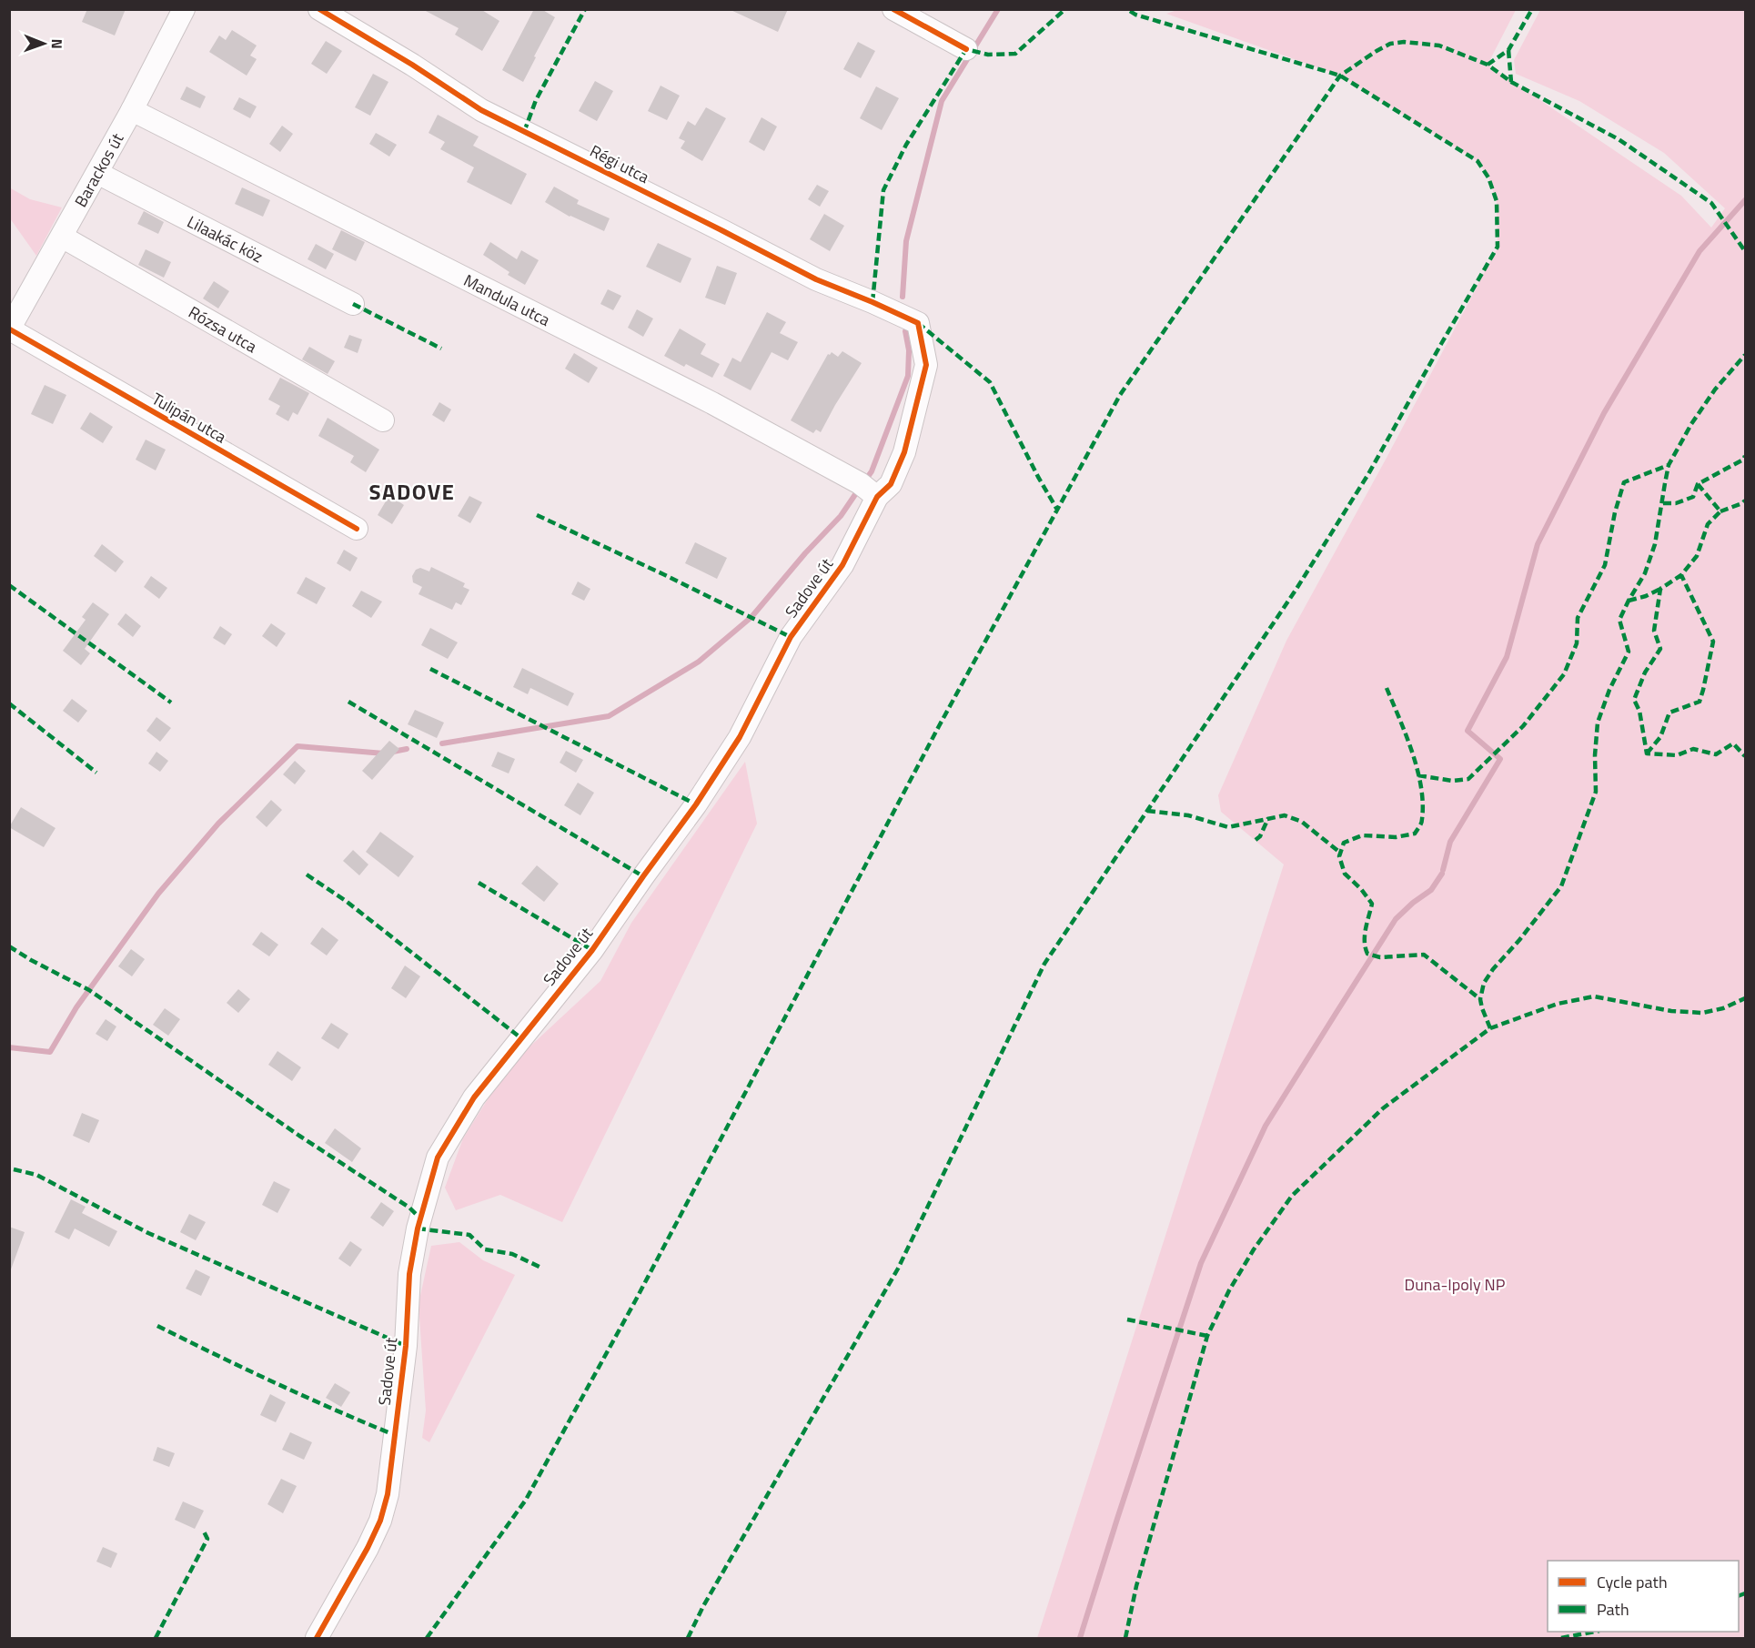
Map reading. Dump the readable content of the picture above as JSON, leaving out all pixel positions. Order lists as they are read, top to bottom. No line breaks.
{"streets":{"street":["Régi utca","Barackos út","Lilaakác köz","Mandula utca","Rózsa utca","Tulipán utca","Sadove út"]},"crossings":[["Régi utca","Sadove út"],["Barackos út","Lilaakác köz"],["Barackos út","Mandula utca"],["Barackos út","Rózsa utca"],["Barackos út","Tulipán utca"],["Mandula utca","Sadove út"]],"districts":["SADOVE"],"parks":["Duna-Ipoly NP"],"legend":["Cycle path","Path"],"north":"right"}
